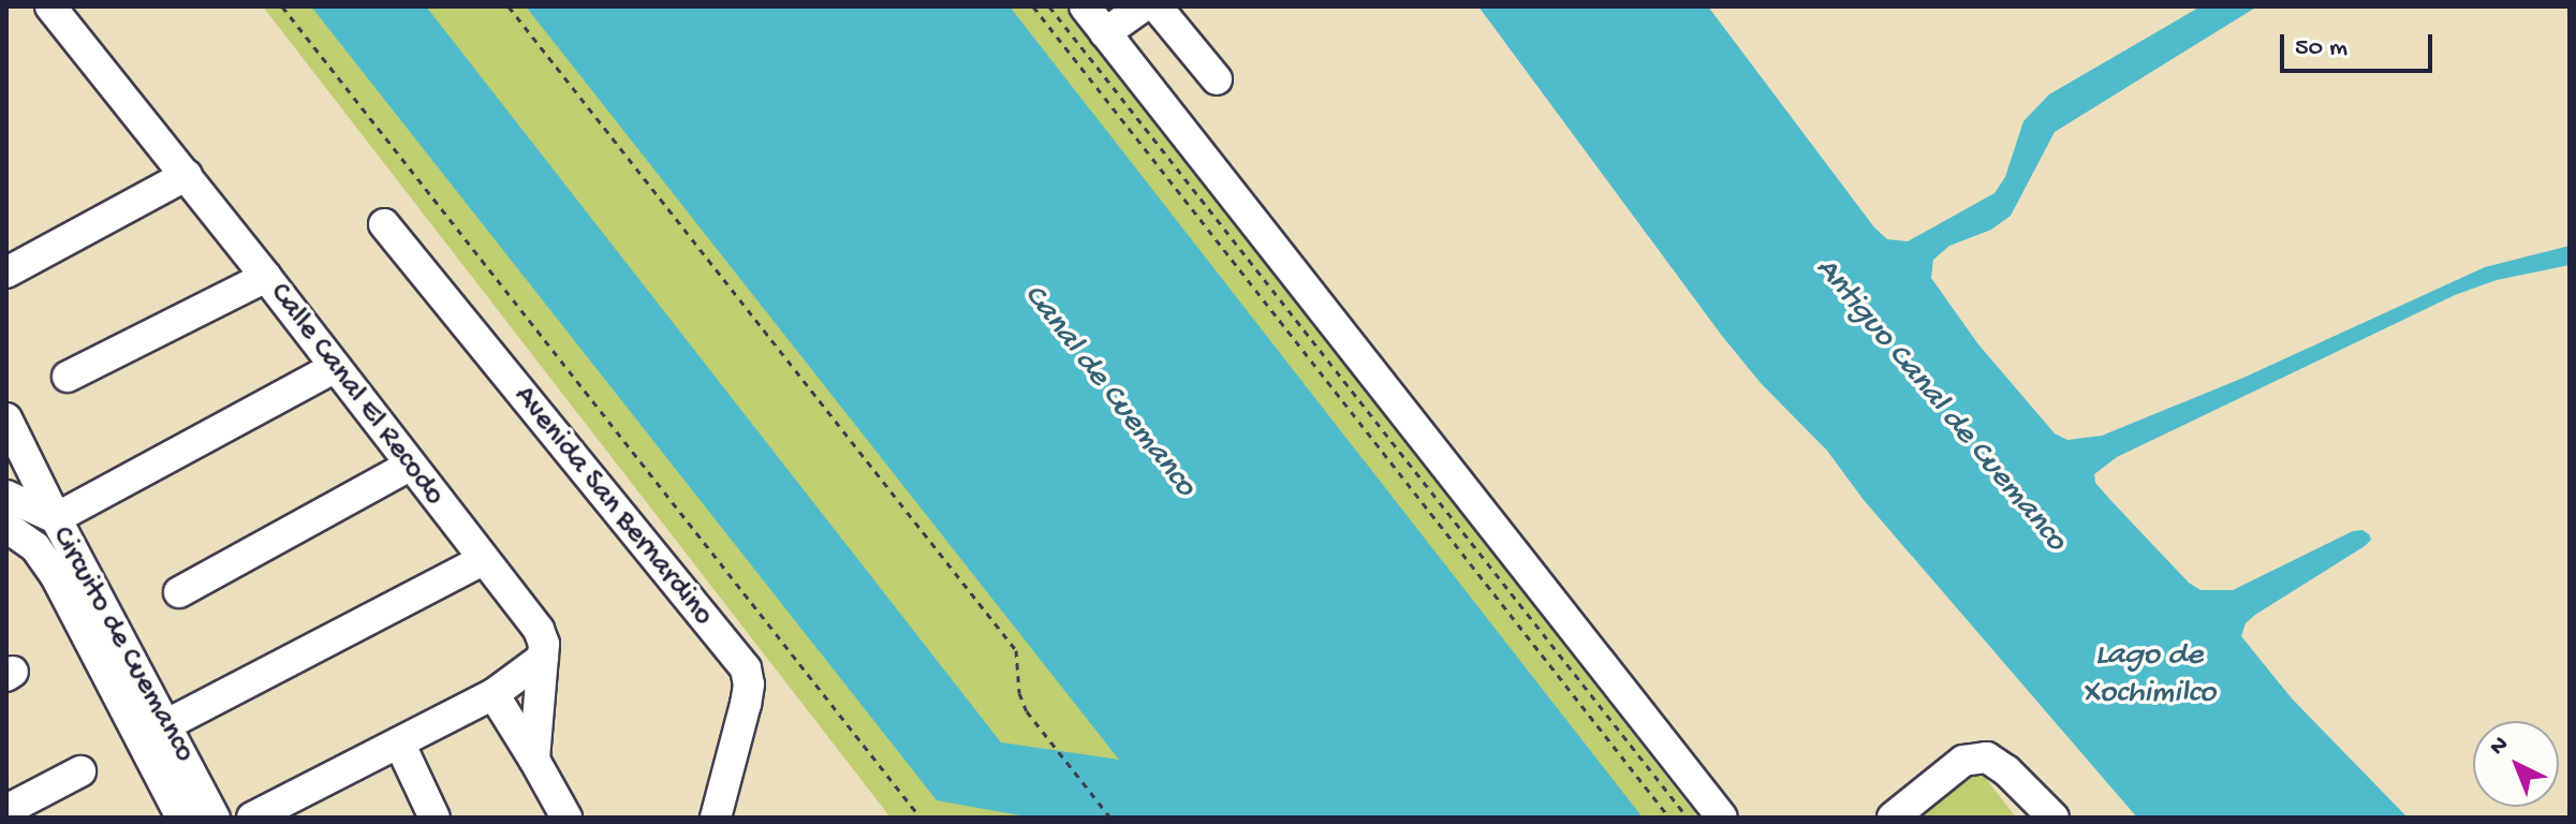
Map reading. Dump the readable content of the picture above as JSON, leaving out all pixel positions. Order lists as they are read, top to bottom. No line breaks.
{"streets":{"street":["Calle Canal El Recodo","Avenida San Bernardino","Circuito de Cuemanco"]},"water":["Canal de Cuemanco","Antiguo Canal de Cuemanco","Lago de Xochimilco"],"scale_bar":"50 m","north":"top left"}
